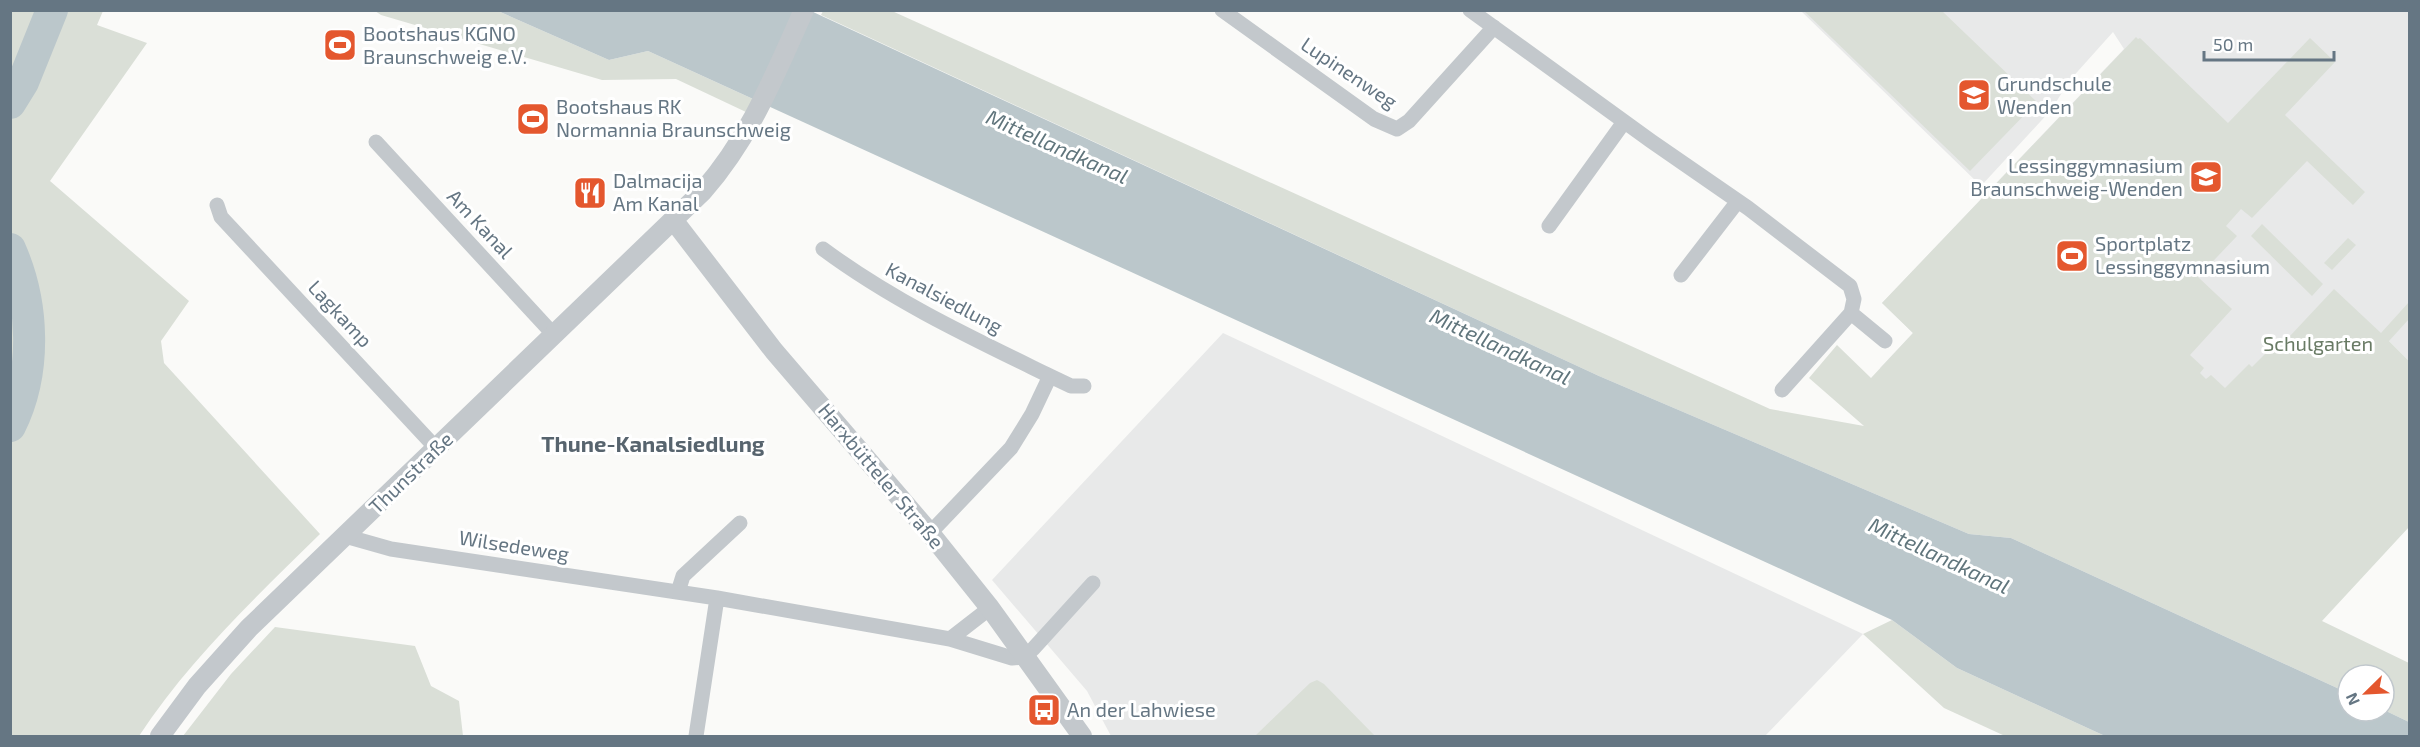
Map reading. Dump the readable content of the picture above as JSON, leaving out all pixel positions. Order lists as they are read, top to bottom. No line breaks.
{"streets":{"street":["Lupinenweg","Am Kanal","Kanalsiedlung","Lagkamp","Thunstraße","Harxbütteler Straße","Wilsedeweg"]},"crossings":[["Am Kanal","Thunstraße"],["Lagkamp","Thunstraße"],["Thunstraße","Harxbütteler Straße"],["Thunstraße","Wilsedeweg"],["Harxbütteler Straße","Wilsedeweg"]],"districts":["Thune-Kanalsiedlung"],"water":["Mittellandkanal"],"parks":["Schulgarten"],"places":{"sports":["Bootshaus KGNO Braunschweig e.V.","Bootshaus RK Normannia Braunschweig","Sportplatz Lessinggymnasium"],"school or university":["Grundschule Wenden","Lessinggymnasium Braunschweig-Wenden"],"restaurant":["Dalmacija Am Kanal"],"bus stop":["An der Lahwiese"]},"scale_bar":"50 m","north":"bottom left"}
